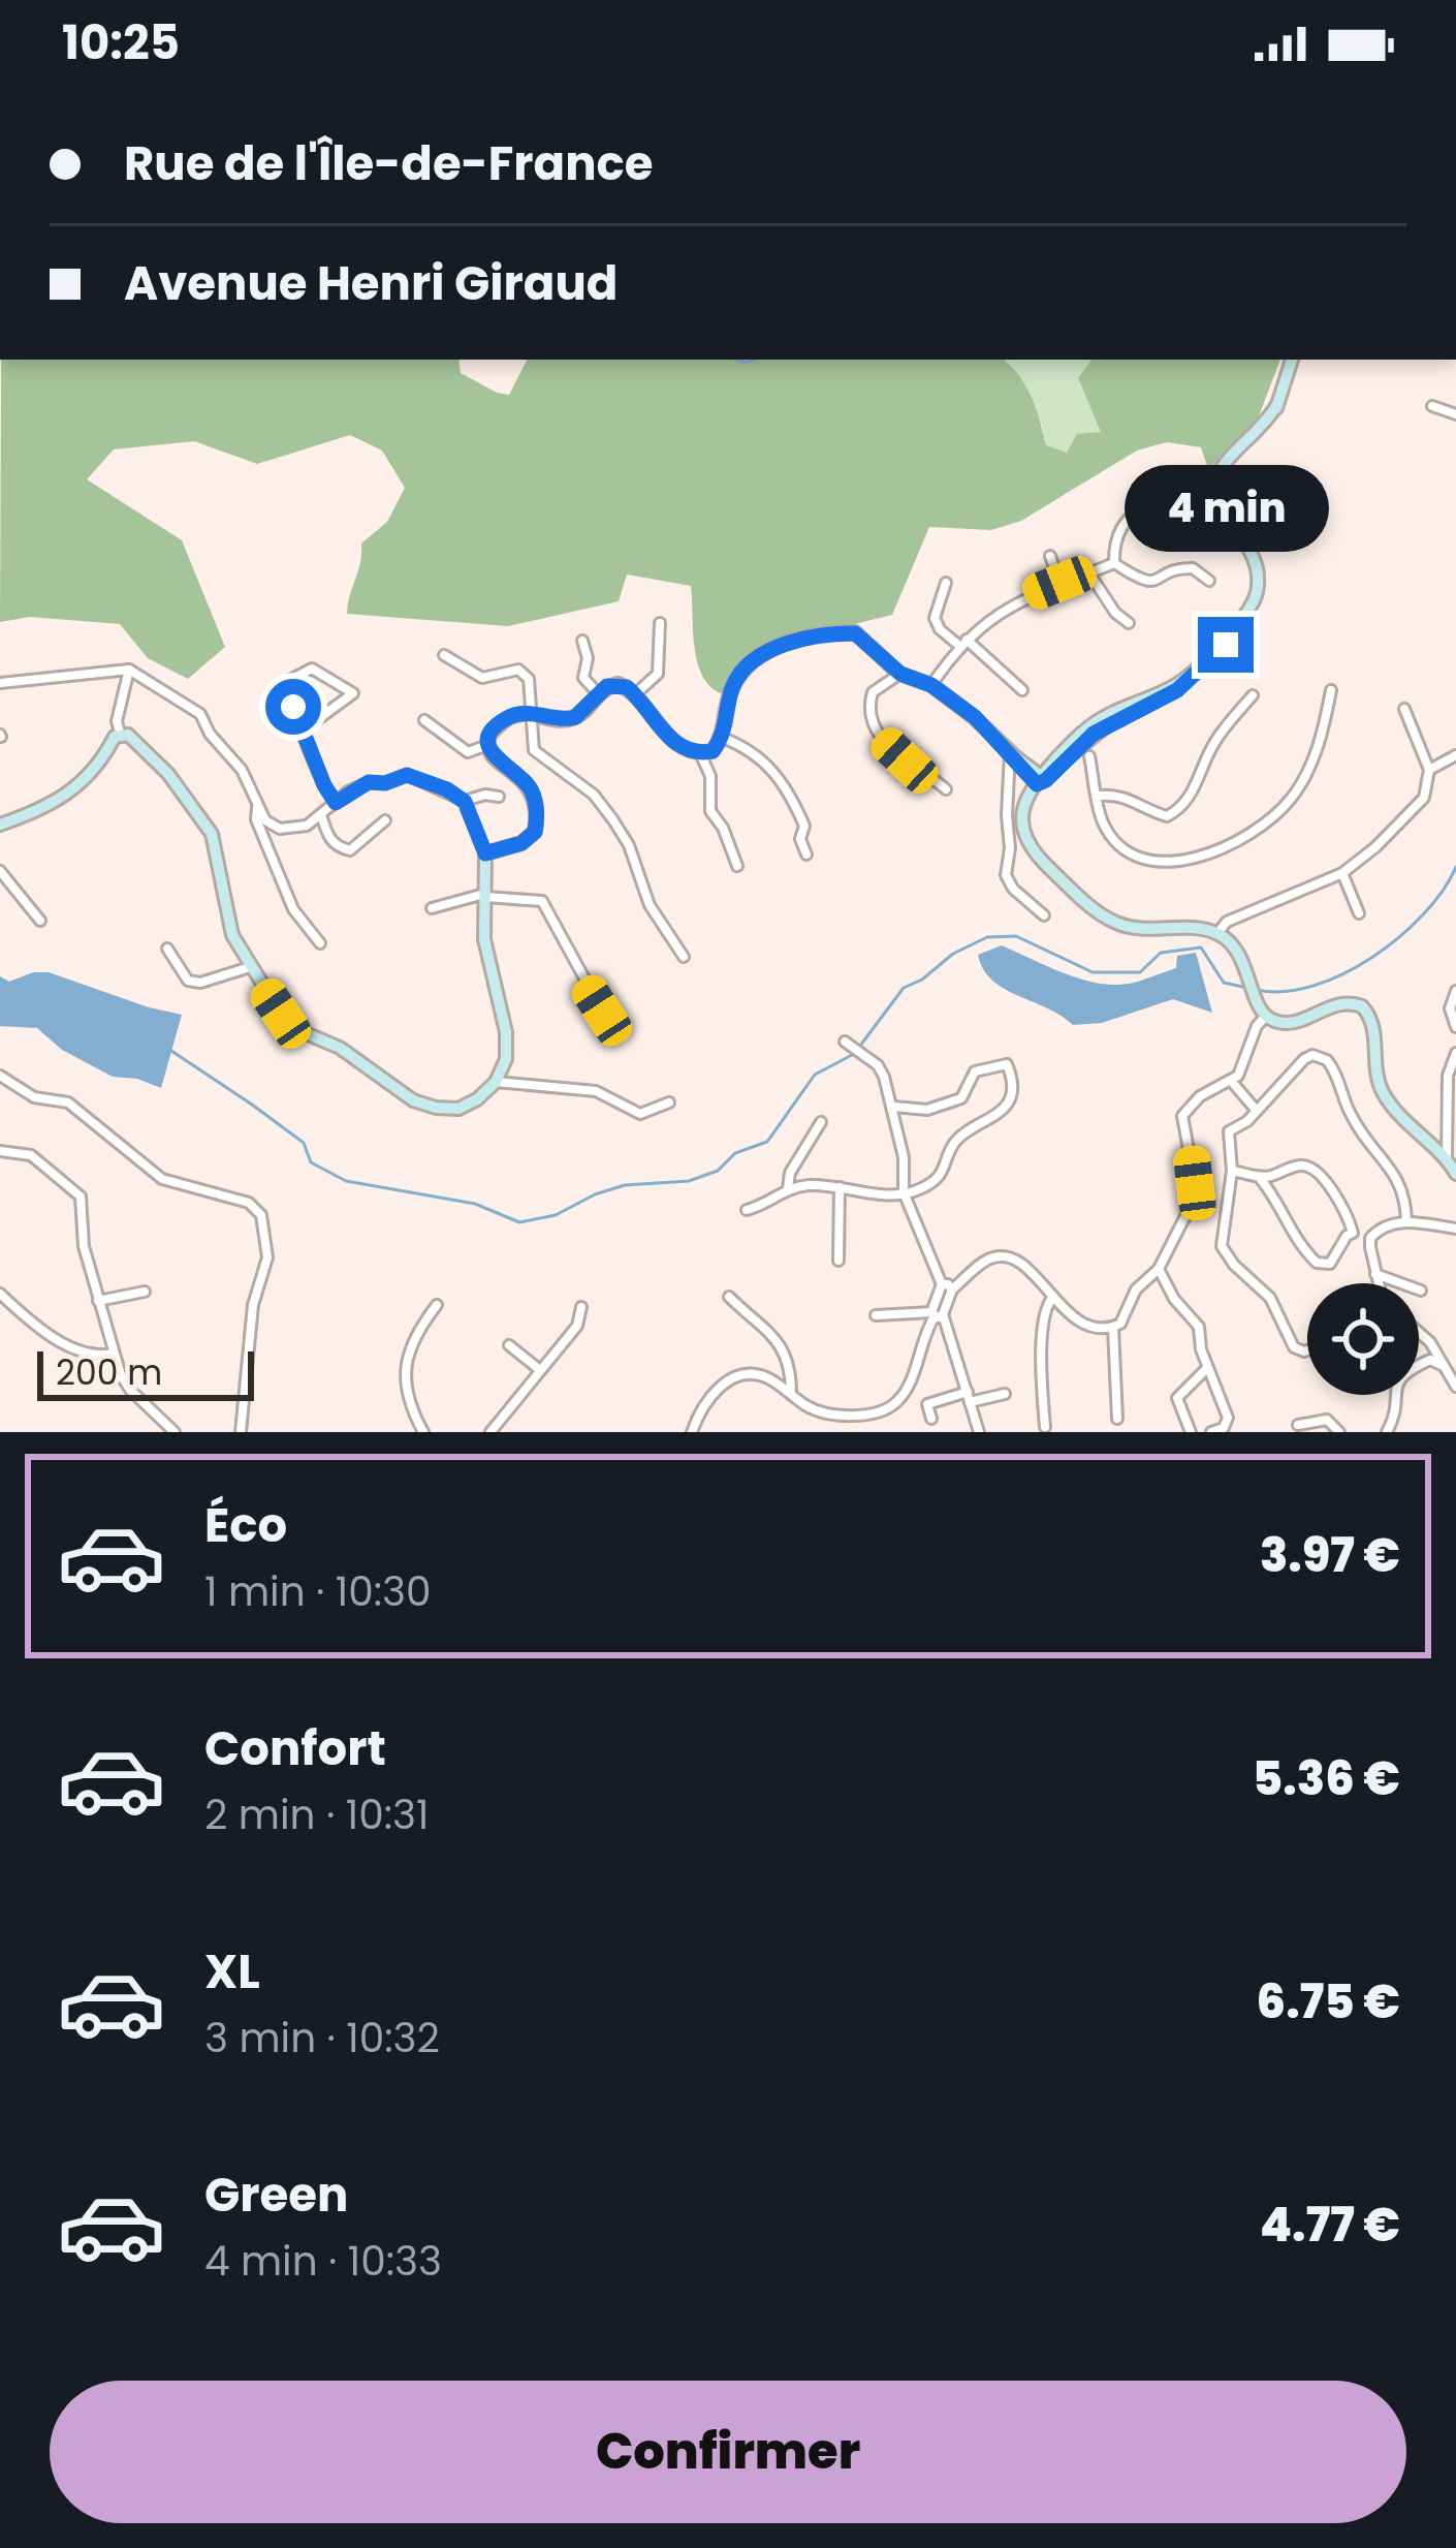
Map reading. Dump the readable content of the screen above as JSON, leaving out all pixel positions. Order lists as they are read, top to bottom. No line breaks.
{"scale_bar":"200 m","page":{"status":"10:25","banner":["Rue de l'Île-de-France","Avenue Henri Giraud"],"bubble":"4 min","scale":"200 m","list":[{"name":"Éco","note":"1 min · 10:30","value":"3.97 €"},{"name":"Confort","note":"2 min · 10:31","value":"5.36 €"},{"name":"XL","note":"3 min · 10:32","value":"6.75 €"},{"name":"Green","note":"4 min · 10:33","value":"4.77 €"}],"buttons":"Confirmer"}}
